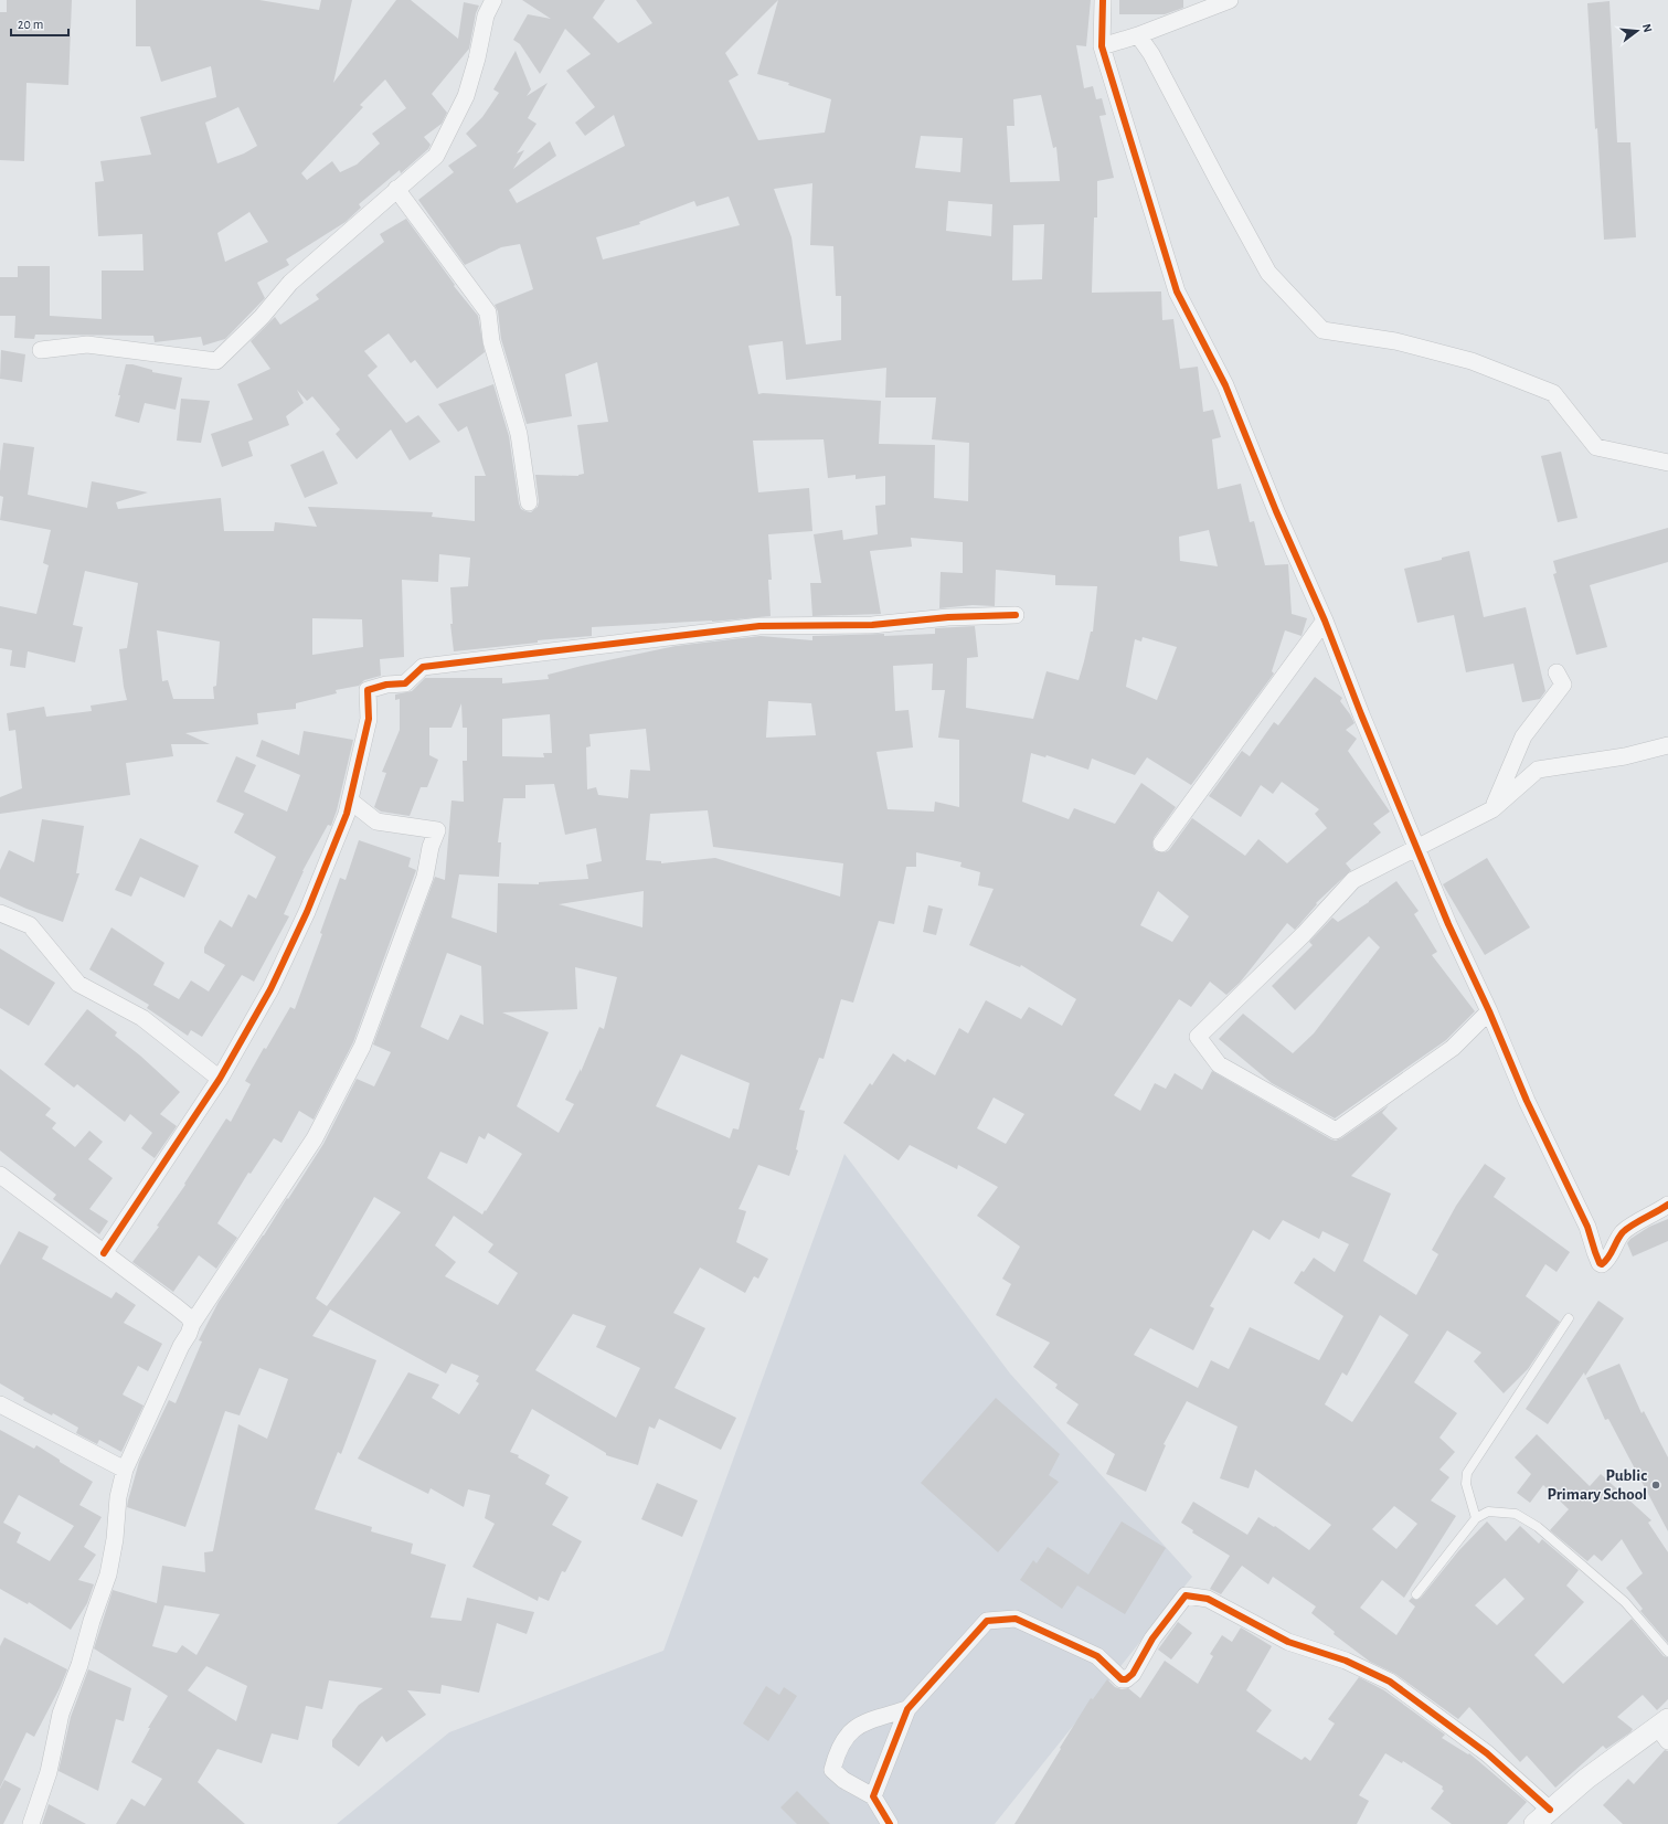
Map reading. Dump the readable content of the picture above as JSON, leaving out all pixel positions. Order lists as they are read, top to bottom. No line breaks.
{"places":["Public Primary School"],"scale_bar":"20 m","north":"right"}
